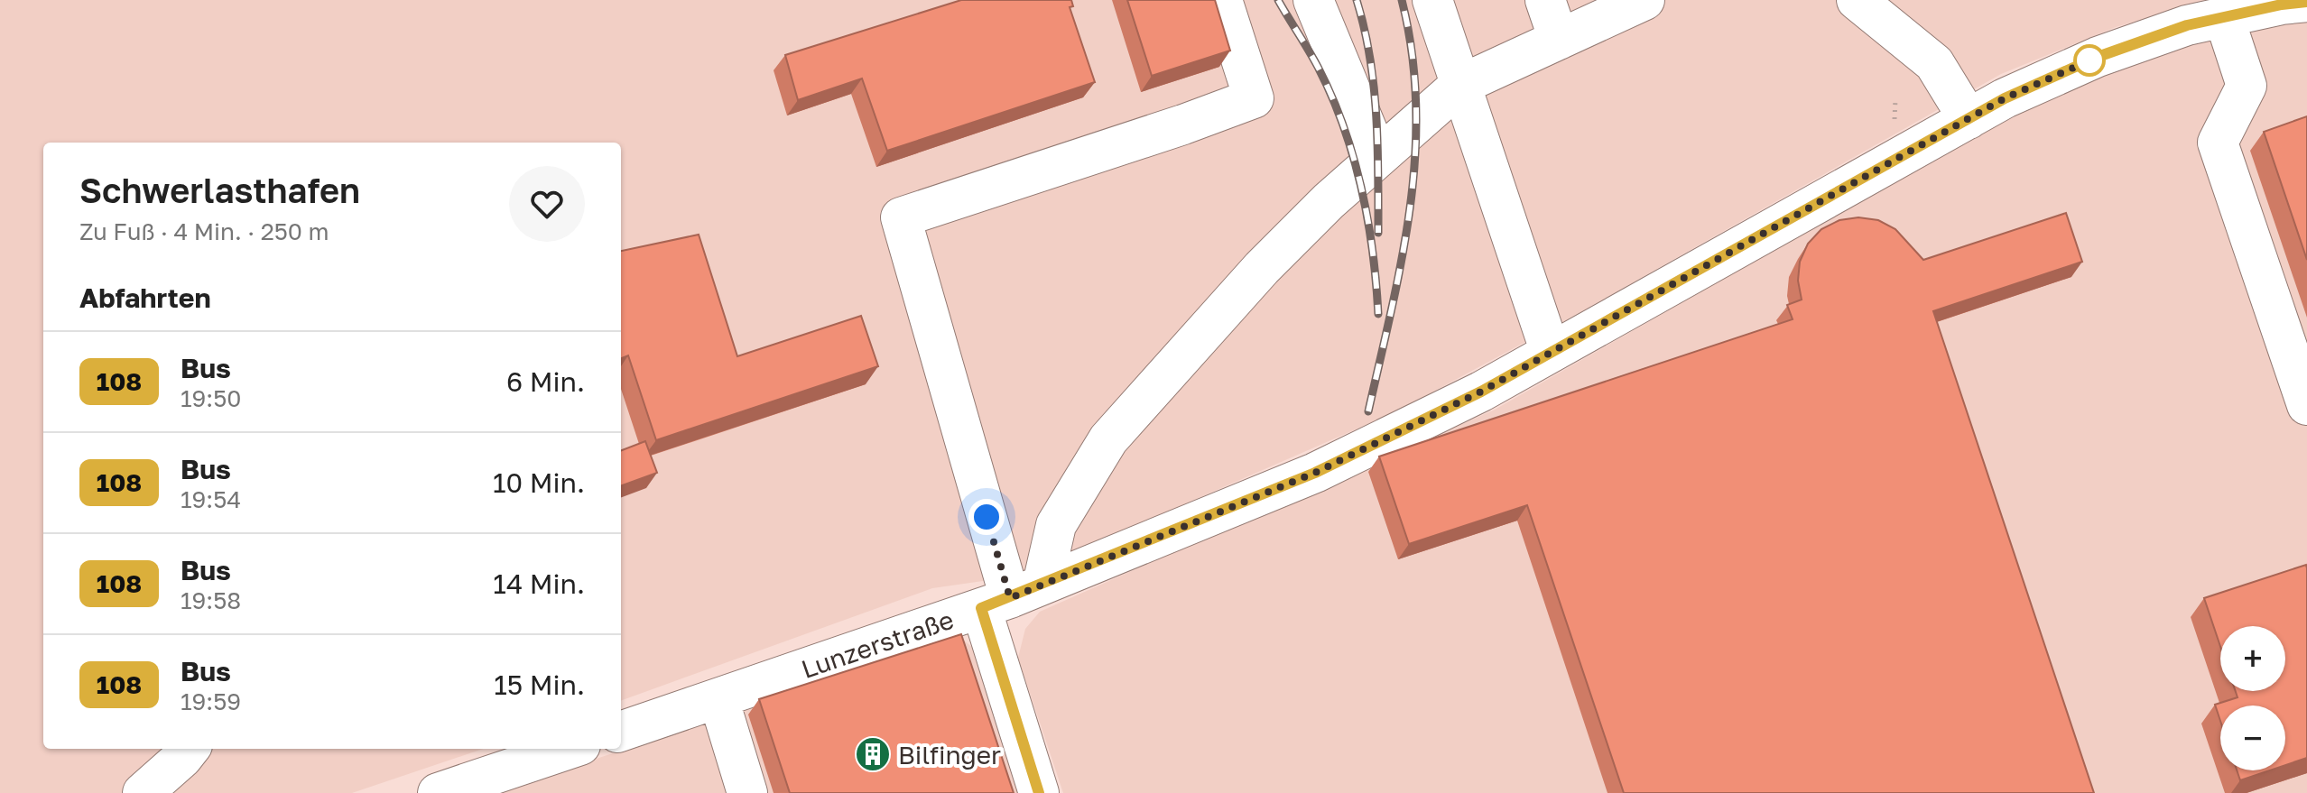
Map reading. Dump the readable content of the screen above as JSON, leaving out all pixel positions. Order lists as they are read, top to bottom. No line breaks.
{"streets":{"street":["Lunzerstraße"]},"places":{"building":["Bilfinger"]},"lines":["bus line 108"],"page":{"heading":[["Schwerlasthafen","Zu Fuß · 4 Min. · 250 m"],"Abfahrten"],"list":[{"mark":"108","name":"Bus","note":"19:50","value":"6 Min."},{"mark":"108","name":"Bus","note":"19:54","value":"10 Min."},{"mark":"108","name":"Bus","note":"19:58","value":"14 Min."},{"mark":"108","name":"Bus","note":"19:59","value":"15 Min."}],"map_buttons":["+","−"]}}
